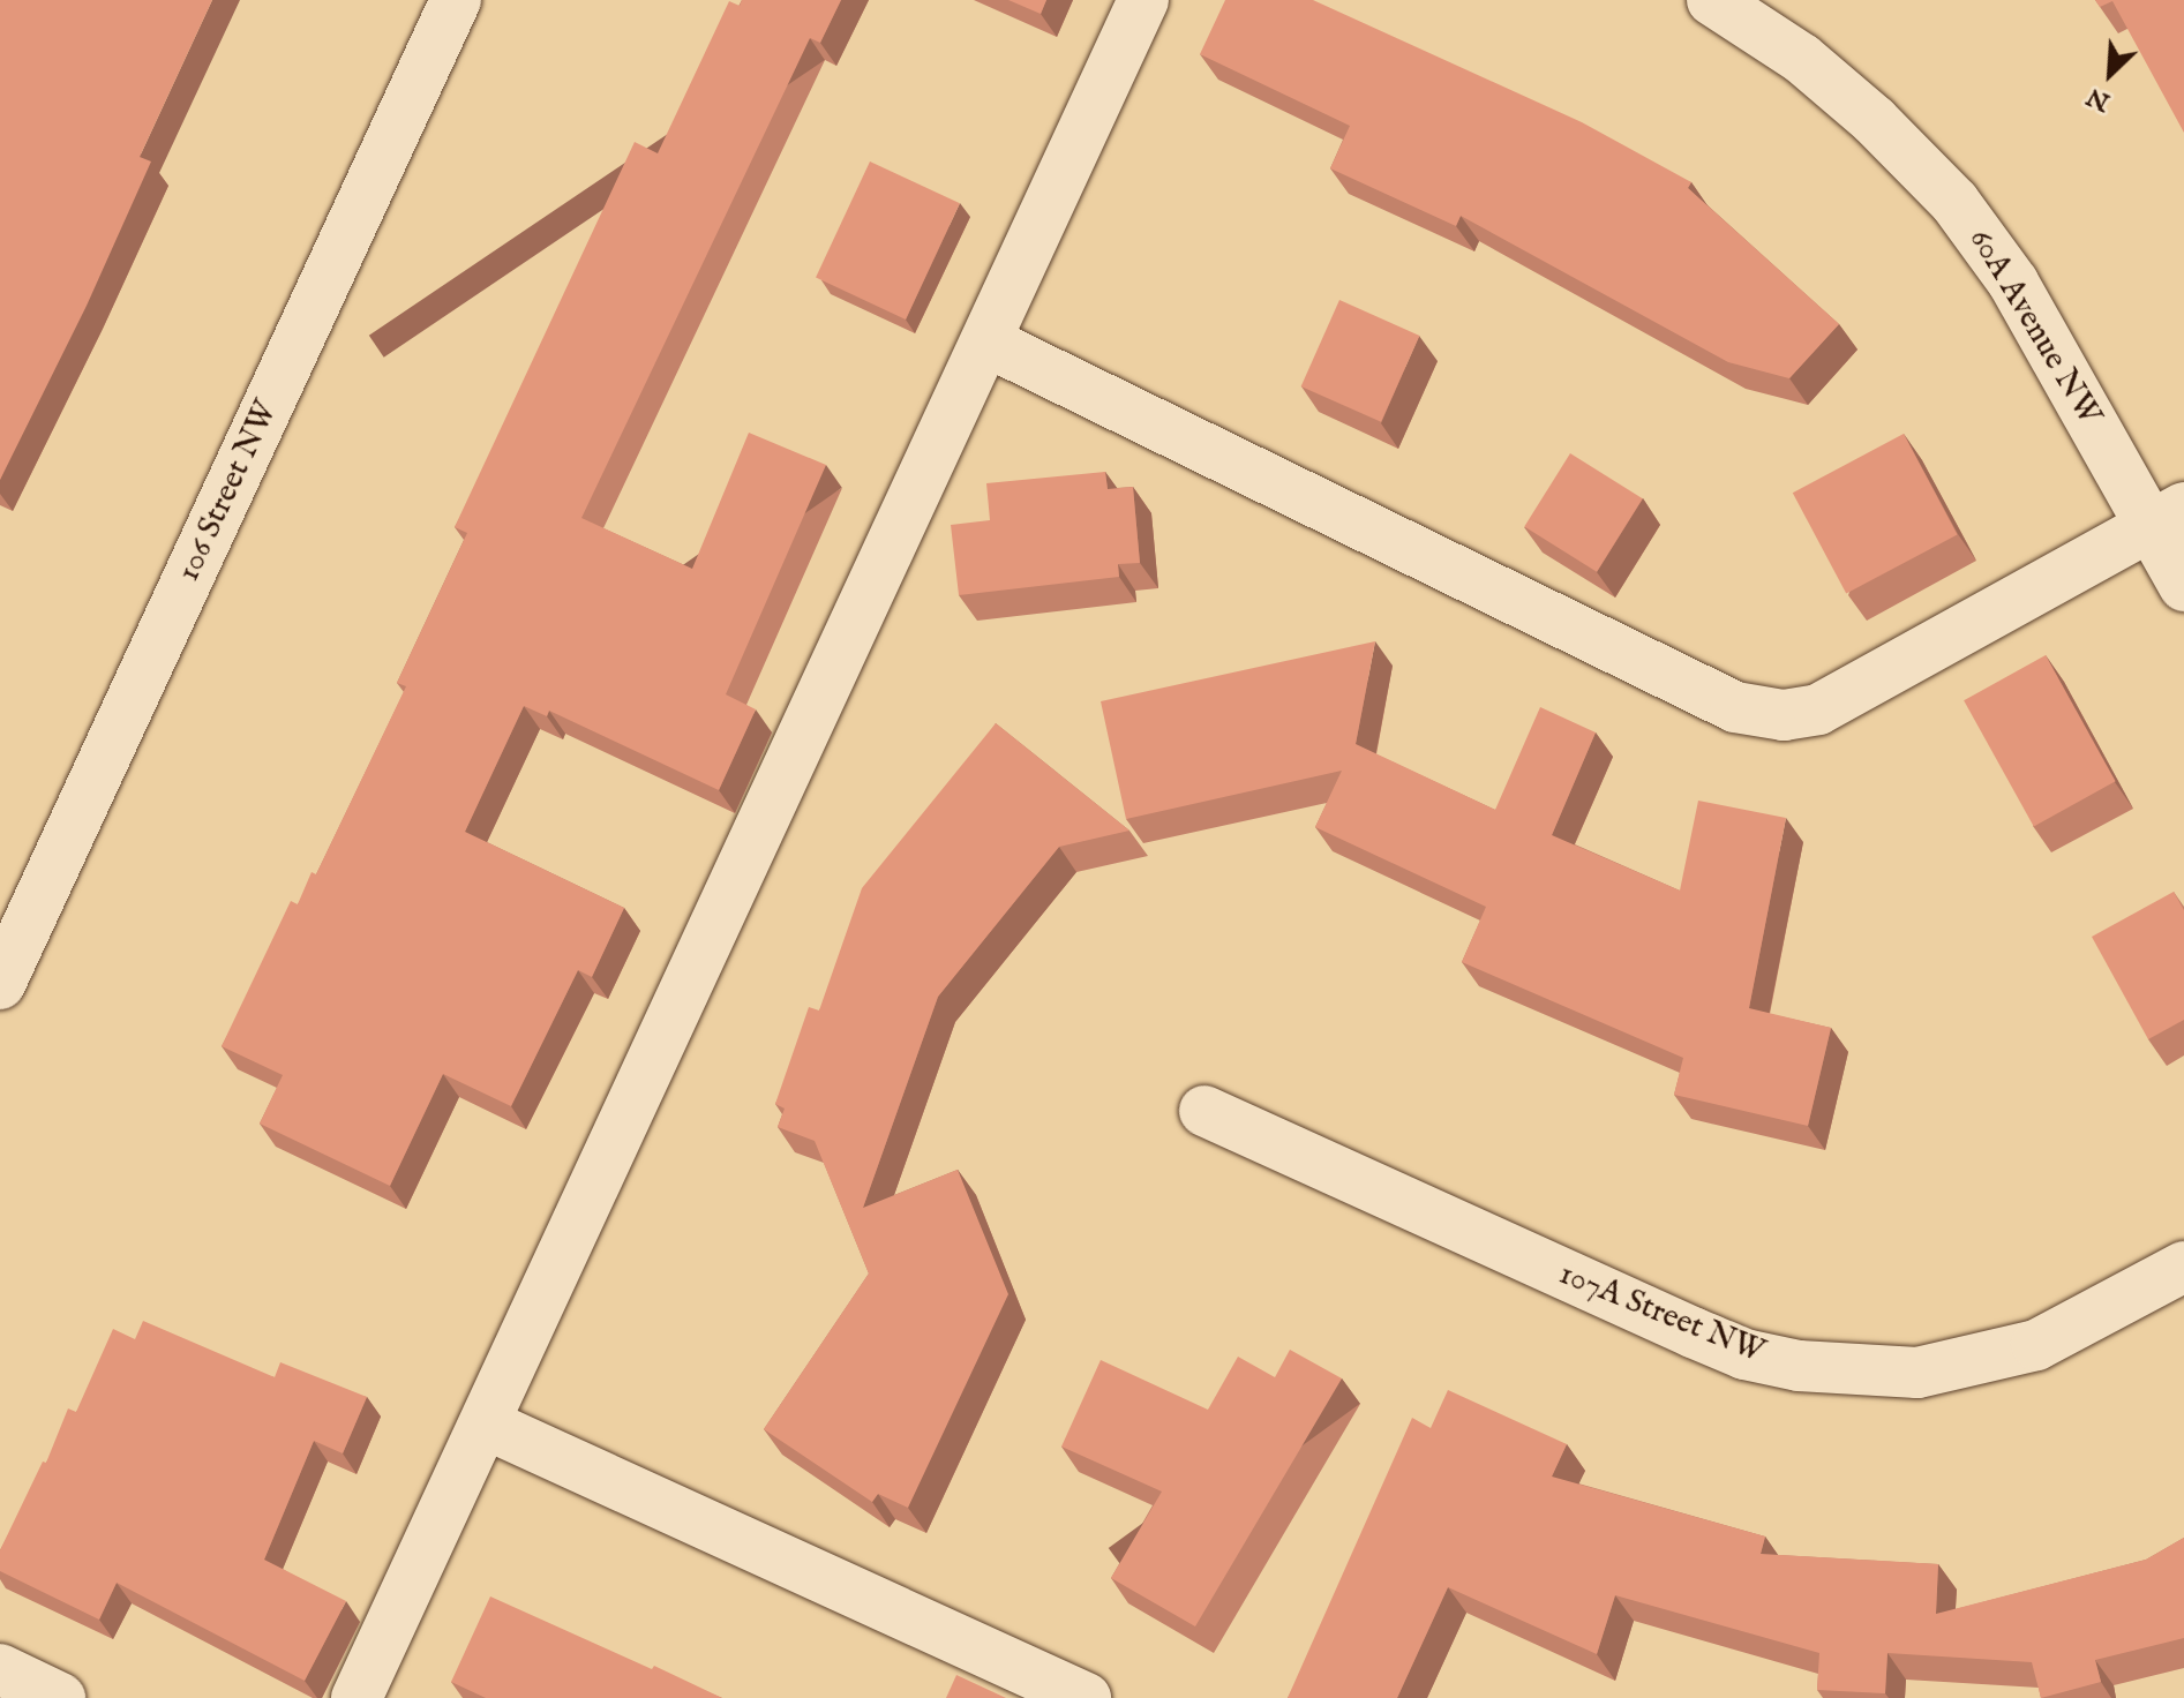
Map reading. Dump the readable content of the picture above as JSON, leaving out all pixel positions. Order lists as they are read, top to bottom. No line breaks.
{"streets":{"street":["60A Avenue NW","106 Street NW","107A Street NW"]},"north":"bottom left"}
